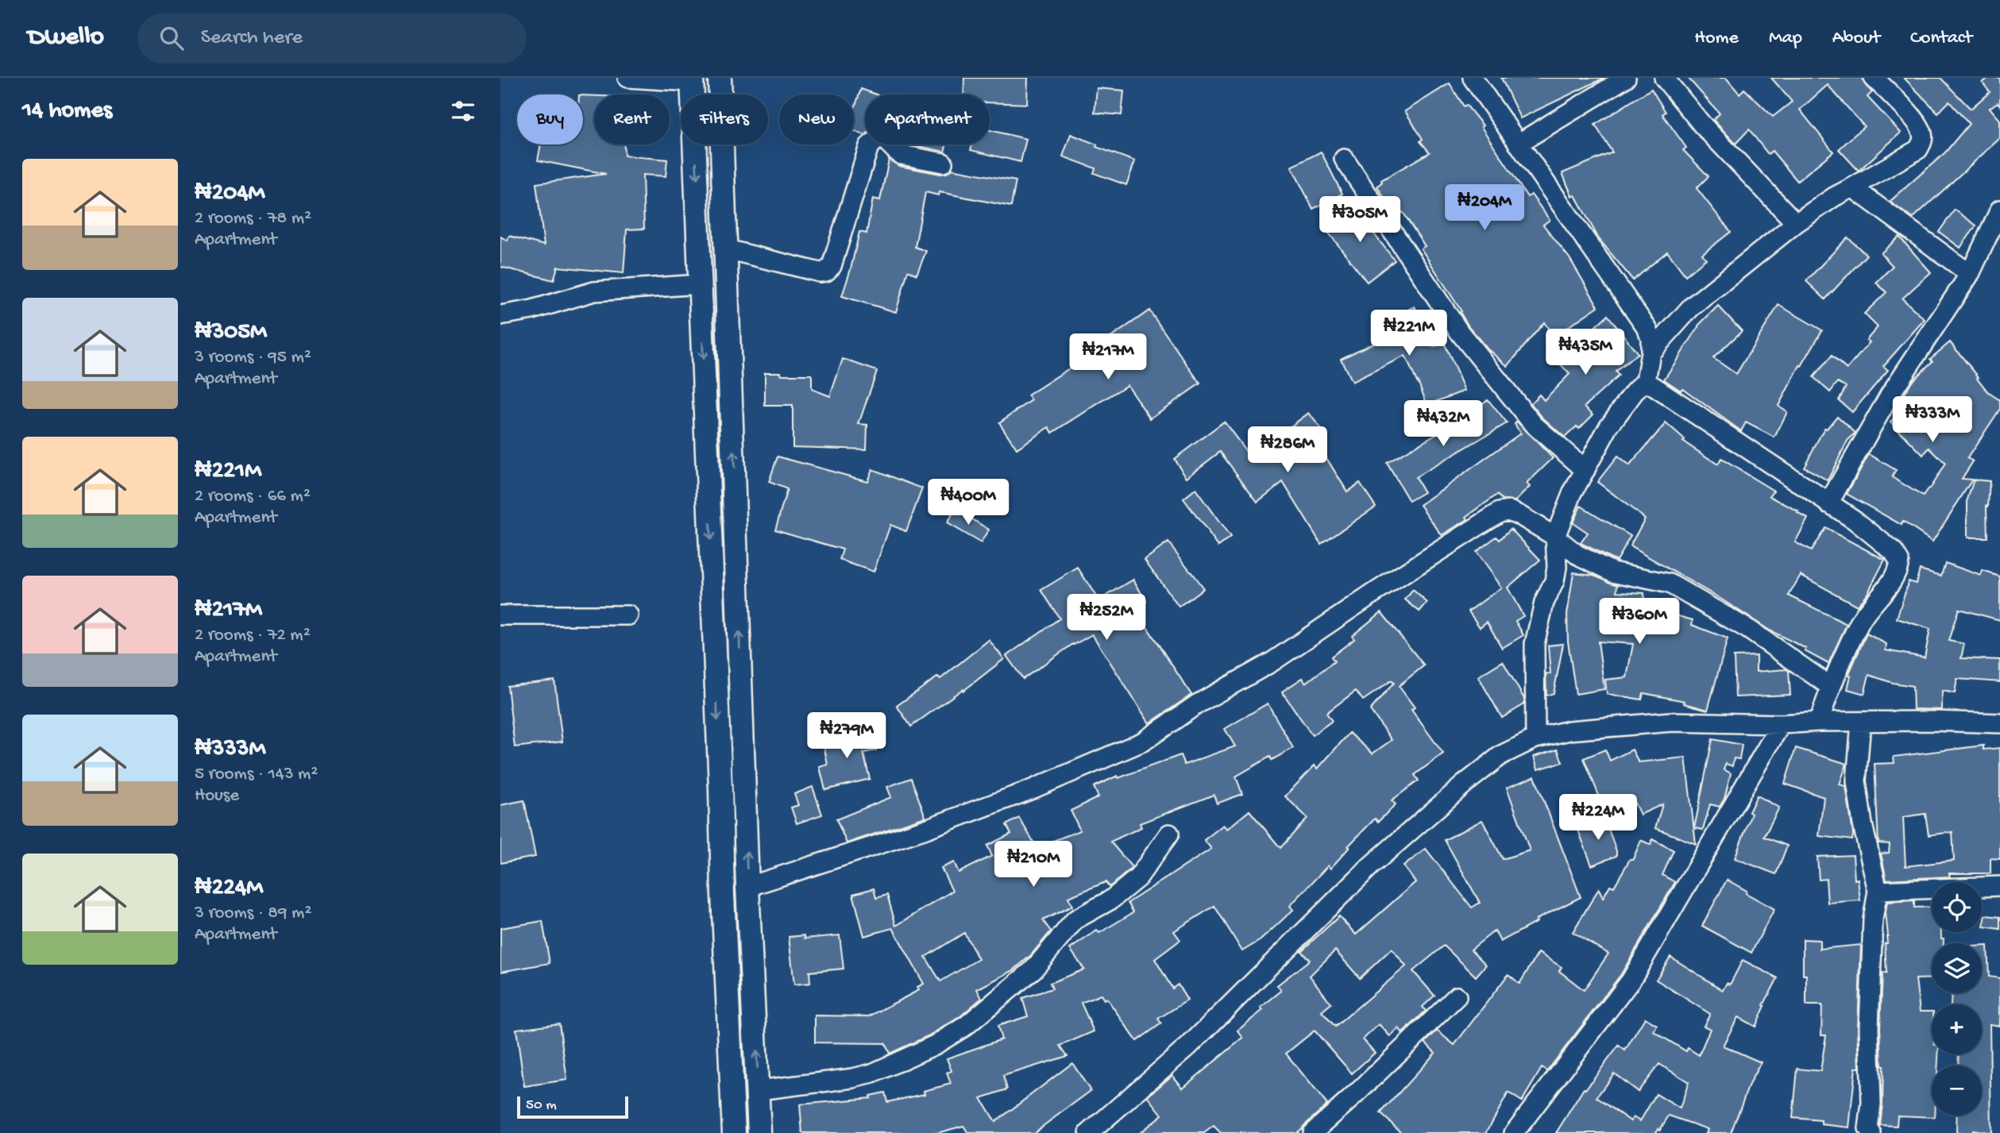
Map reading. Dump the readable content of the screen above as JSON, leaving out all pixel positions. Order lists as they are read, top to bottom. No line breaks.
{"scale_bar":"50 m","page":{"header":"Dwello","search":"Search here","nav":["Home","Map","About","Contact"],"heading":"14 homes","chip":["Buy","Rent","Filters","New","Apartment"],"list":[{"name":"₦204M","note":"2 rooms · 78 m² · Apartment"},{"name":"₦305M","note":"3 rooms · 95 m² · Apartment"},{"name":"₦221M","note":"2 rooms · 66 m² · Apartment"},{"name":"₦217M","note":"2 rooms · 72 m² · Apartment"},{"name":"₦333M","note":"5 rooms · 143 m² · House"},{"name":"₦224M","note":"3 rooms · 89 m² · Apartment"}],"price":["₦204M","₦305M","₦221M","₦435M","₦217M","₦333M","₦432M","₦286M","₦400M","₦252M","₦360M","₦279M","₦224M","₦210M"],"map_buttons":["+","−"],"scale":"50 m"}}
